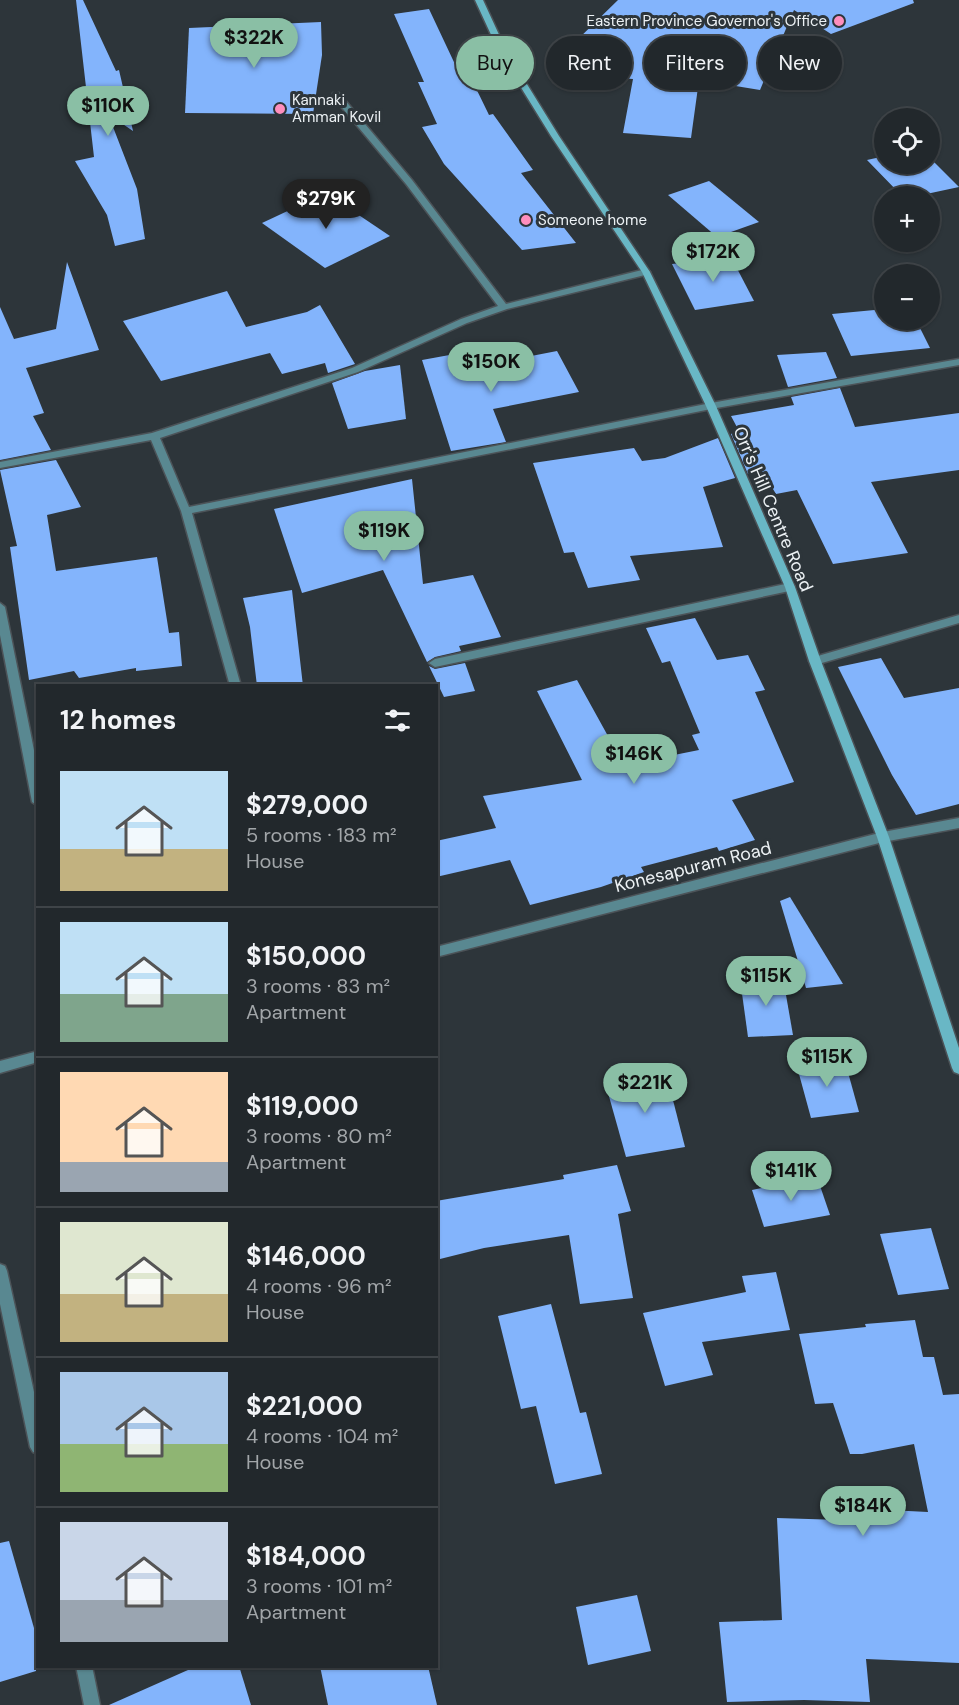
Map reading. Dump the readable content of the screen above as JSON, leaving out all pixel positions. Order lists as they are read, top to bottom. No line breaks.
{"streets":{"street":["Orr's Hill Centre Road","Konesapuram Road"]},"crossings":[["Orr's Hill Centre Road","Konesapuram Road"]],"places":["Eastern Province Governor's Office","Kannaki Amman Kovil","Someone home"],"page":{"price":["$322K","$110K","$279K","$172K","$150K","$119K","$146K","$115K","$115K","$221K","$141K","$184K"],"chip":["Buy","Rent","Filters","New"],"map_buttons":["+","−"],"heading":"12 homes","list":[{"name":"$279,000","note":"5 rooms · 183 m² · House"},{"name":"$150,000","note":"3 rooms · 83 m² · Apartment"},{"name":"$119,000","note":"3 rooms · 80 m² · Apartment"},{"name":"$146,000","note":"4 rooms · 96 m² · House"},{"name":"$221,000","note":"4 rooms · 104 m² · House"},{"name":"$184,000","note":"3 rooms · 101 m² · Apartment"}]}}
